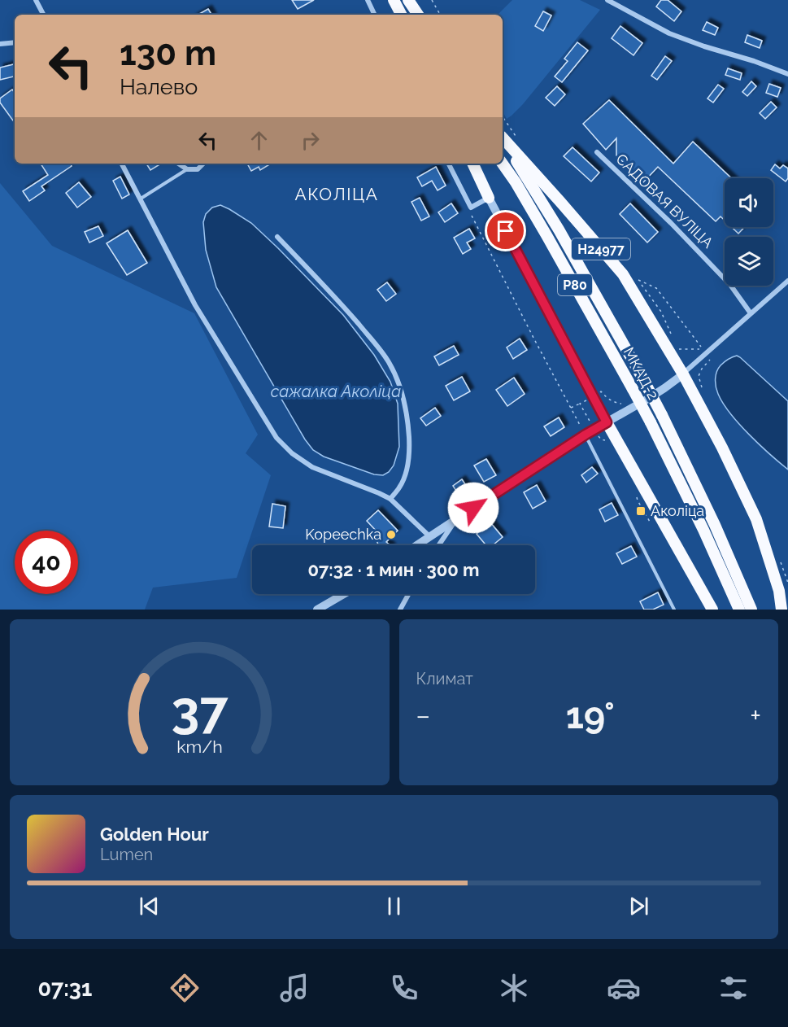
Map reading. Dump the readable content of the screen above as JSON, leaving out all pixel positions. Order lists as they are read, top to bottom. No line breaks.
{"streets":{"highway":["Н24977","Р80","МКАД-2"],"street":["САДОВАЯ ВУЛІЦА"]},"districts":["АКОЛІЦА"],"water":["сажалка Аколіца"],"places":{"transit":["Аколіца"],"other":["Kopeechka"]},"page":{"turn":["130 m","Налево"],"limit":"40","trip":"07:32 · 1 мин · 300 m","tile":"Климат","heat":["−","19°","+"],"song":["Golden Hour","Lumen"],"tabs":"07:31","gauge":["37","km/h"]}}
